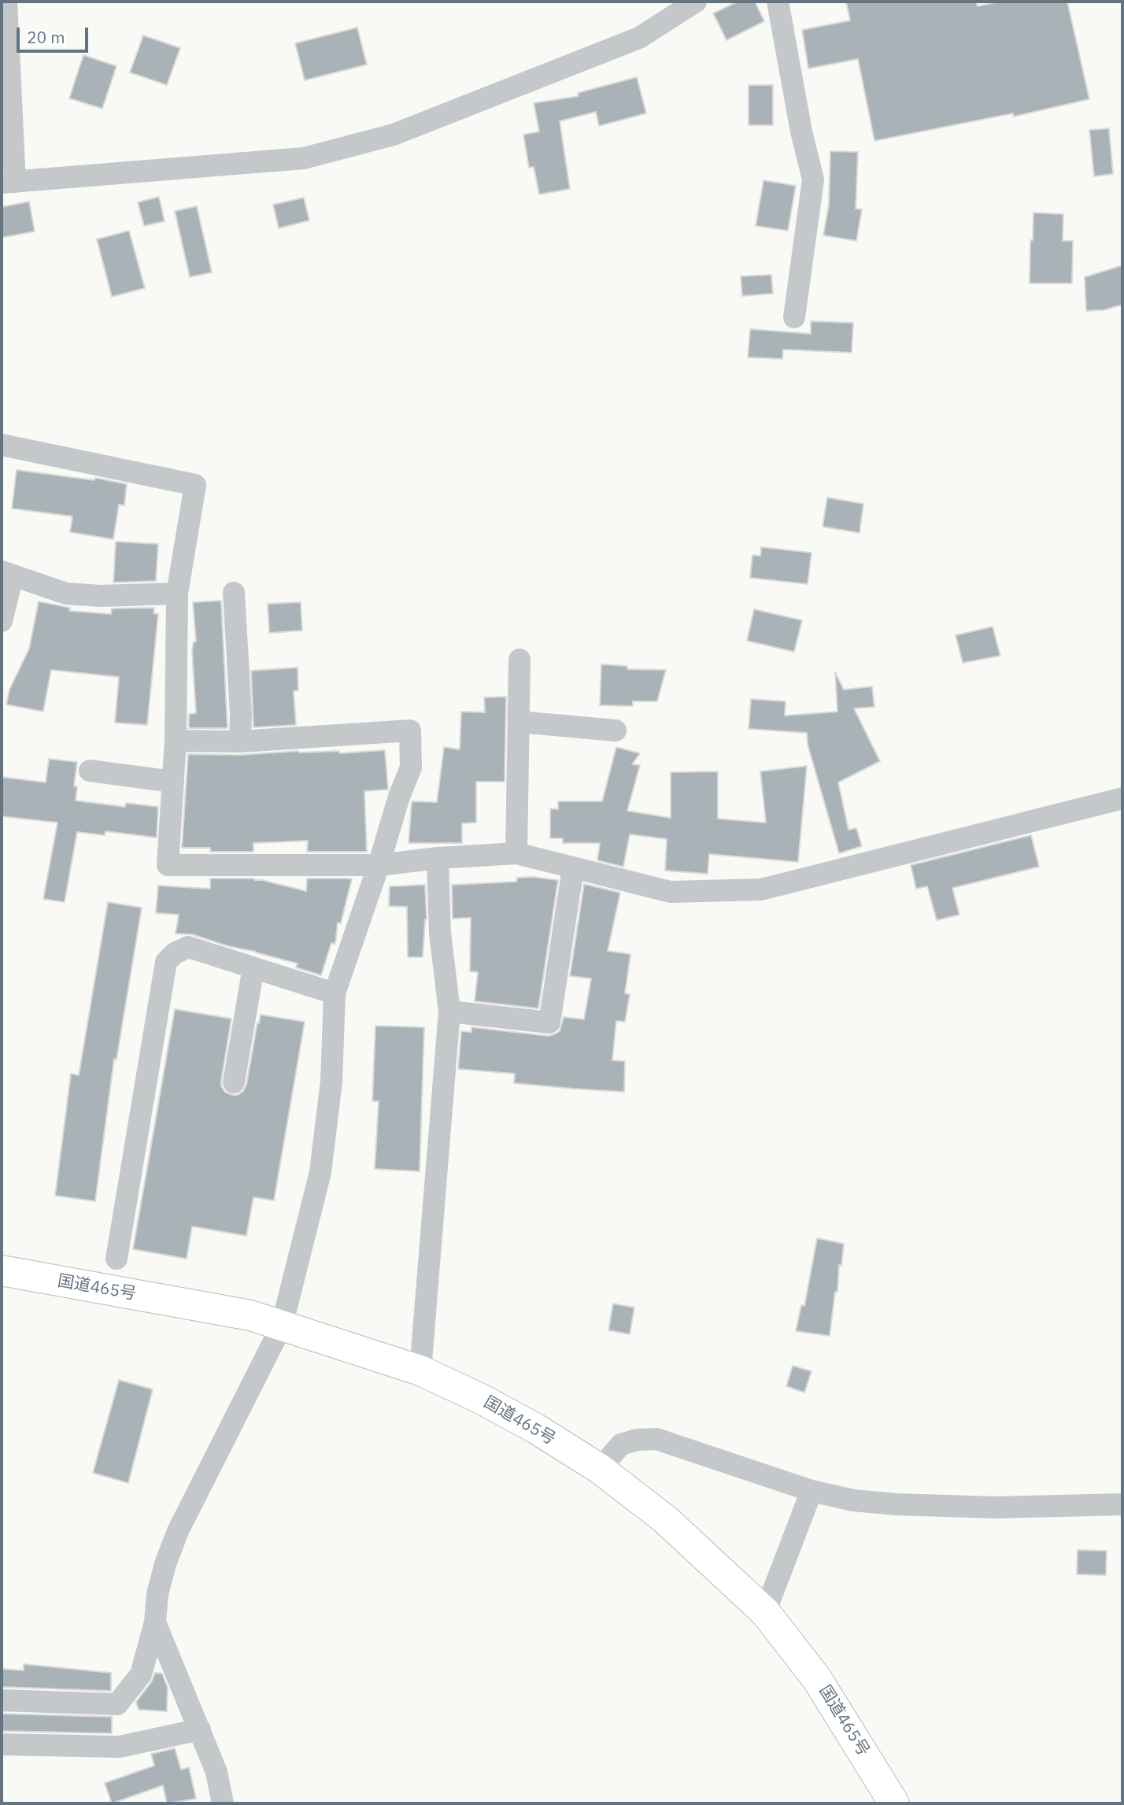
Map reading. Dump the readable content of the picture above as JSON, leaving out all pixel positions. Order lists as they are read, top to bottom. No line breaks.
{"streets":{"highway":["国道465号"]},"scale_bar":"20 m"}
